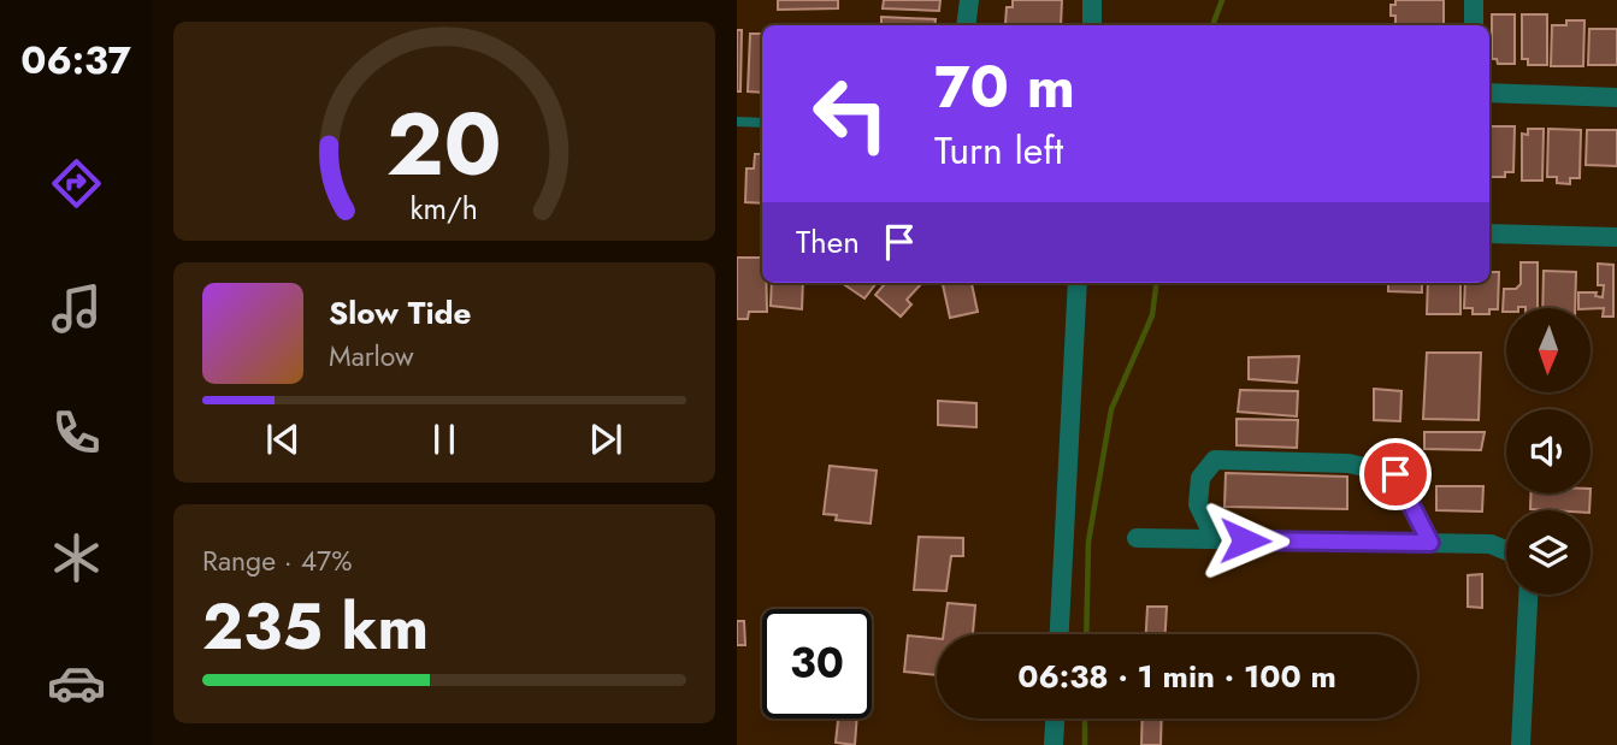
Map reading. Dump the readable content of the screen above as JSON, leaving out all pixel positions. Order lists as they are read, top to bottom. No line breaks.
{"north":"bottom","page":{"tabs":"06:37","turn":["70 m","Turn left"],"then":"Then","song":["Slow Tide","Marlow"],"tile":["Range · 47%","235 km"],"limit":"30","trip":"06:38 · 1 min · 100 m","gauge":["20","km/h"]}}
